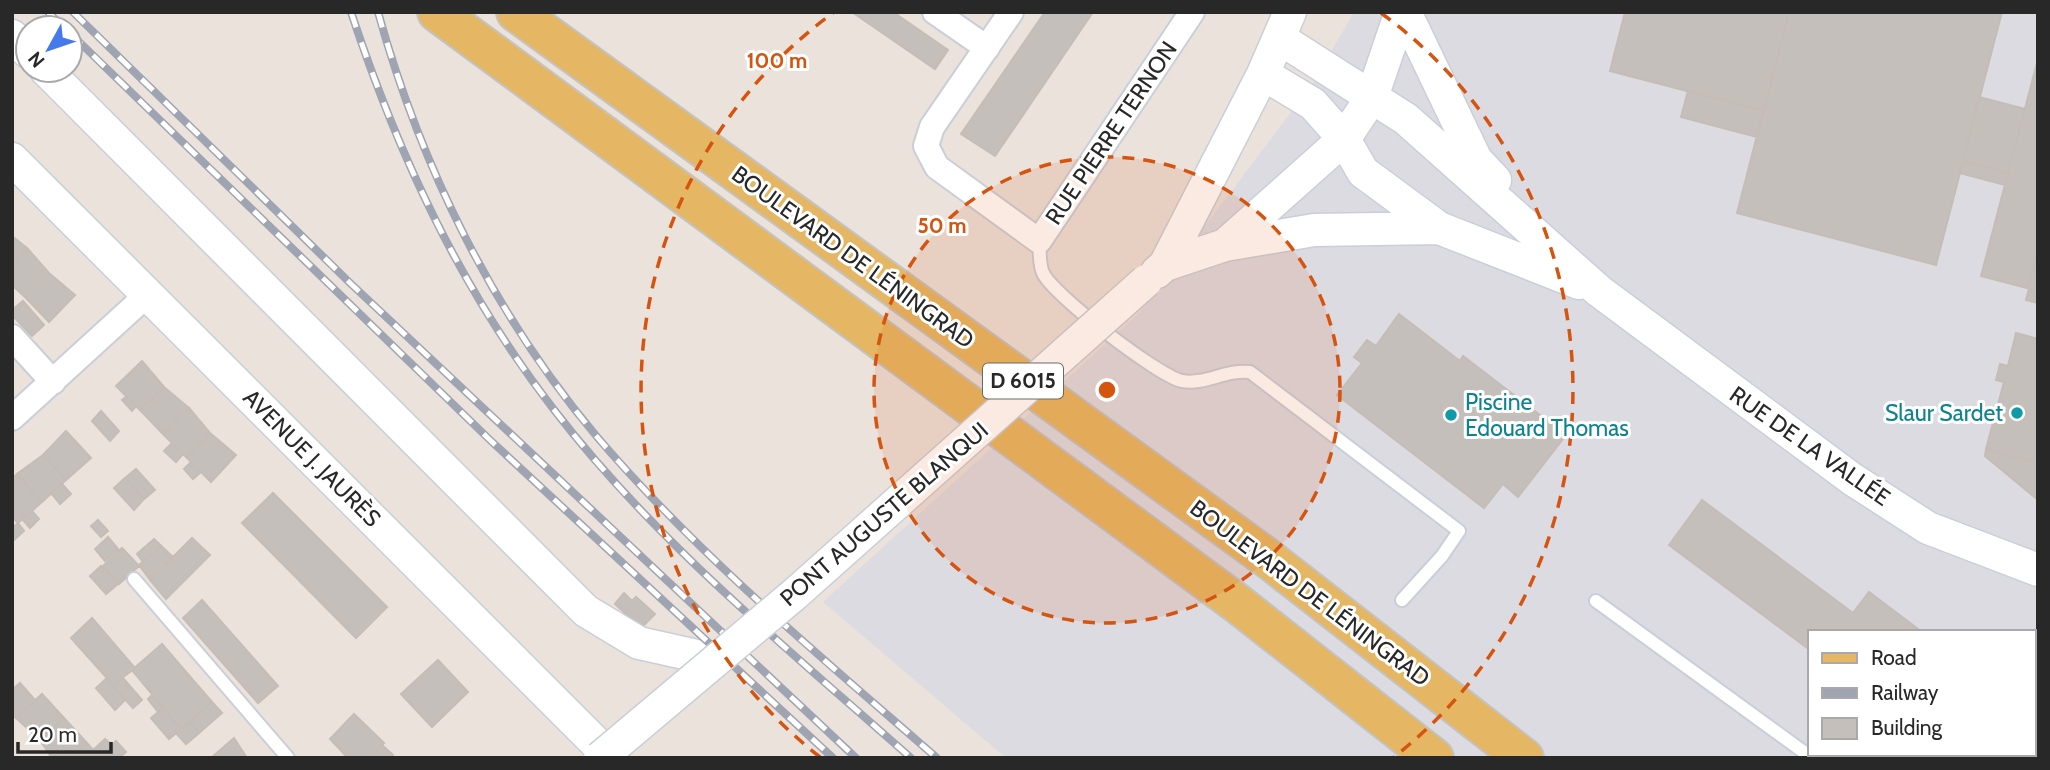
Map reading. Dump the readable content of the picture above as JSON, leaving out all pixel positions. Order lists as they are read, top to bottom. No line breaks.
{"streets":{"main road":["BOULEVARD DE LÉNINGRAD","D 6015"],"street":["RUE PIERRE TERNON","RUE DE LA VALLÉE","AVENUE J. JAURÈS","PONT AUGUSTE BLANQUI"]},"places":["Slaur Sardet","Piscine Edouard Thomas"],"legend":["Road","Railway","Building"],"scale_bar":"20 m","north":"bottom left","rings":["100 m","50 m"]}
